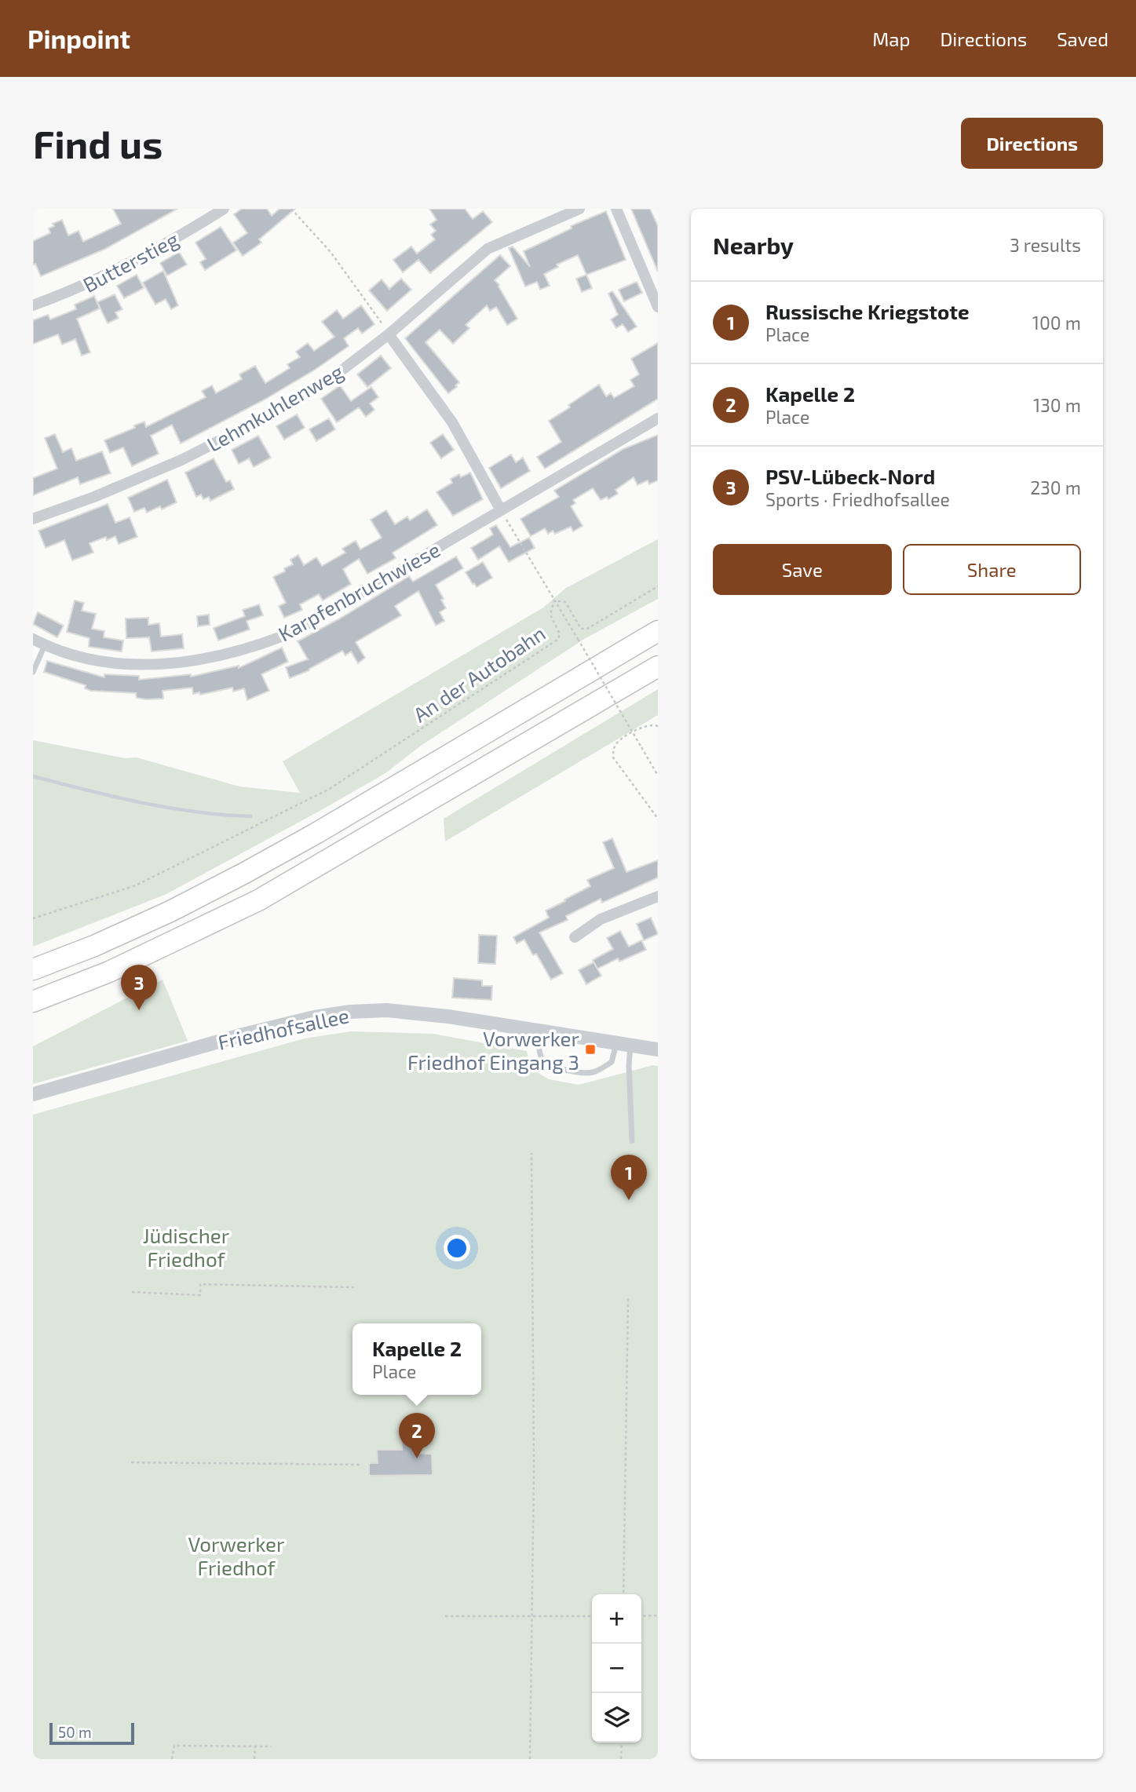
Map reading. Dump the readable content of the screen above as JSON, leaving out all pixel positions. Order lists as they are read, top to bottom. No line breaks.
{"streets":{"street":["Butterstieg","Lehmkuhlenweg","Karpfenbruchwiese","Friedhofsallee"],"path":["An der Autobahn"]},"parks":["Jüdischer Friedhof","Vorwerker Friedhof"],"places":{"transit":["Vorwerker Friedhof Eingang 3"]},"scale_bar":"50 m","page":{"header":"Pinpoint","nav":["Map","Directions","Saved"],"buttons":["Directions",["Save","Share"]],"title":"Find us","heading":["Nearby","3 results"],"list":[{"mark":"1","name":"Russische Kriegstote","note":"Place","value":"100 m"},{"mark":"2","name":"Kapelle 2","note":"Place","value":"130 m"},{"mark":"3","name":"PSV-Lübeck-Nord","note":"Sports · Friedhofsallee","value":"230 m"}],"pins":["3","1","2"],"popup":["Kapelle 2","Place"],"map_buttons":["+","−"],"scale":"50 m"}}
